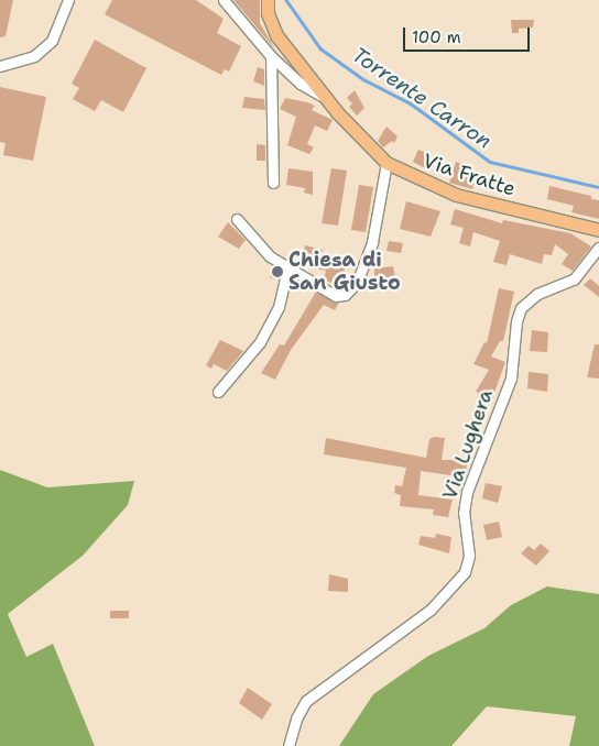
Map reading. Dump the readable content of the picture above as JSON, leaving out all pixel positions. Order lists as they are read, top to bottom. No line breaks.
{"streets":{"main road":["Via Fratte"],"street":["Via Lughera"]},"water":["Torrente Carron"],"places":["Chiesa di San Giusto"],"scale_bar":"100 m"}
